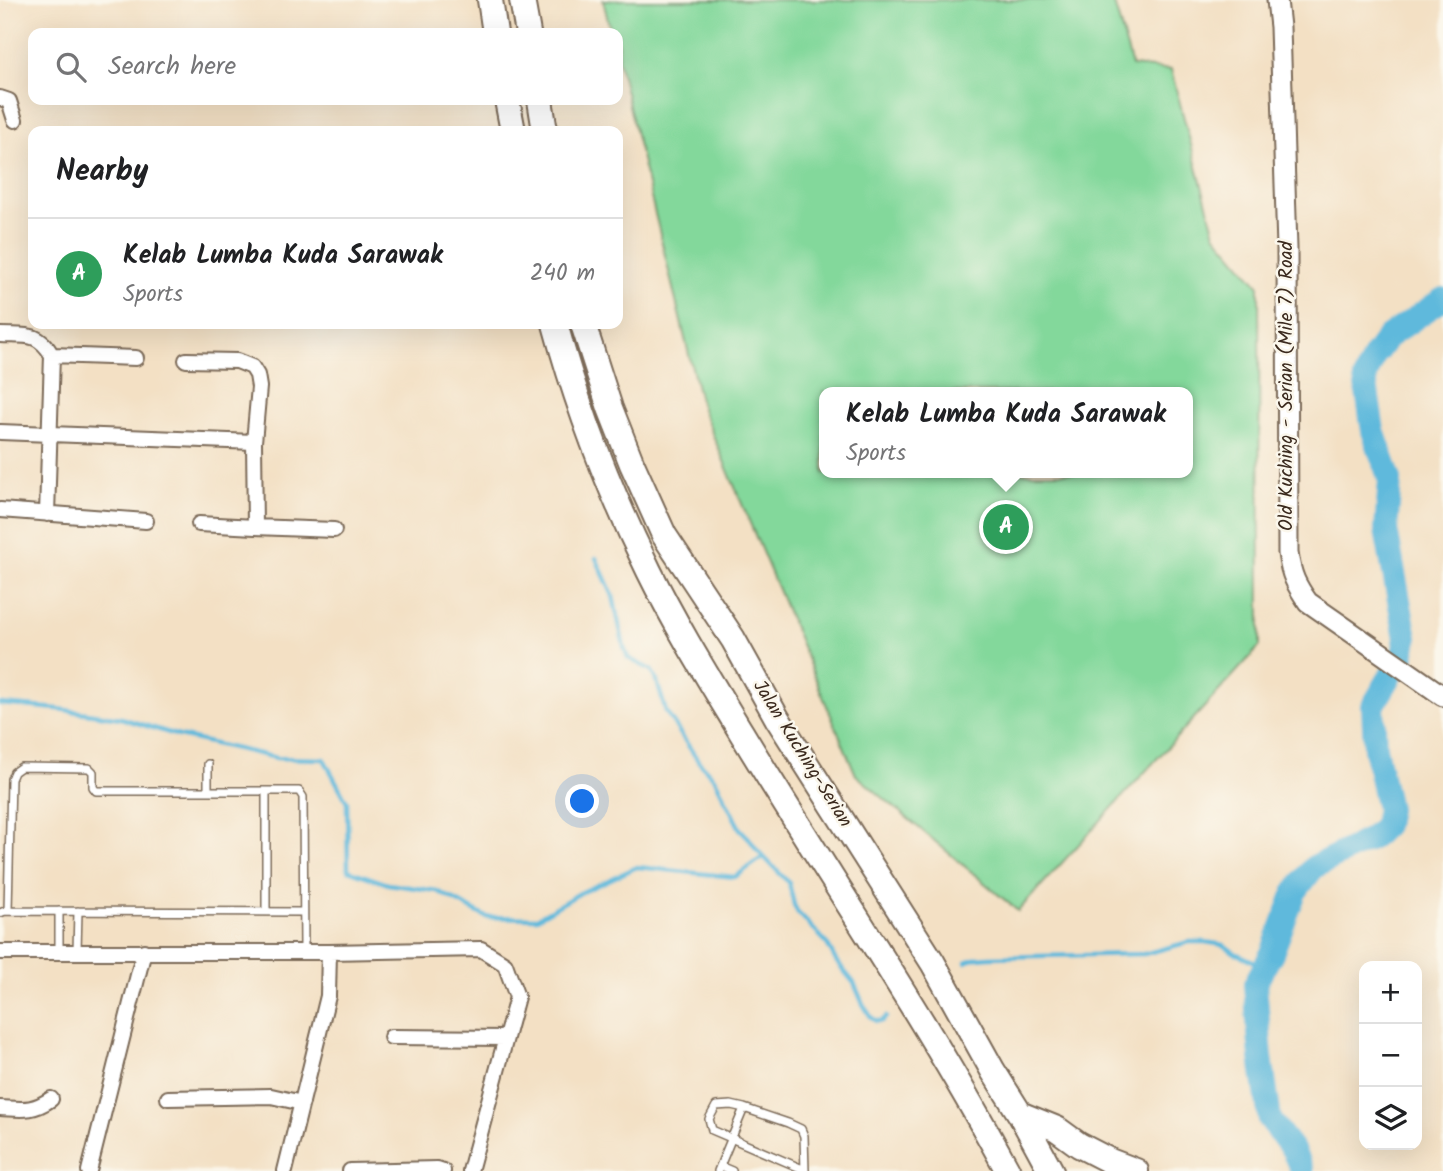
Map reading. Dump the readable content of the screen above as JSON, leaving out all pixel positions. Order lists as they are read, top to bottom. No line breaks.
{"streets":{"highway":["Jalan Kuching-Serian"],"street":["Old Kuching - Serian (Mile 7) Road"]},"page":{"search":"Search here","heading":"Nearby","list":[{"mark":"A","name":"Kelab Lumba Kuda Sarawak","note":"Sports","value":"240 m"}],"popup":["Kelab Lumba Kuda Sarawak","Sports"],"pins":"A","map_buttons":["+","−"]}}
